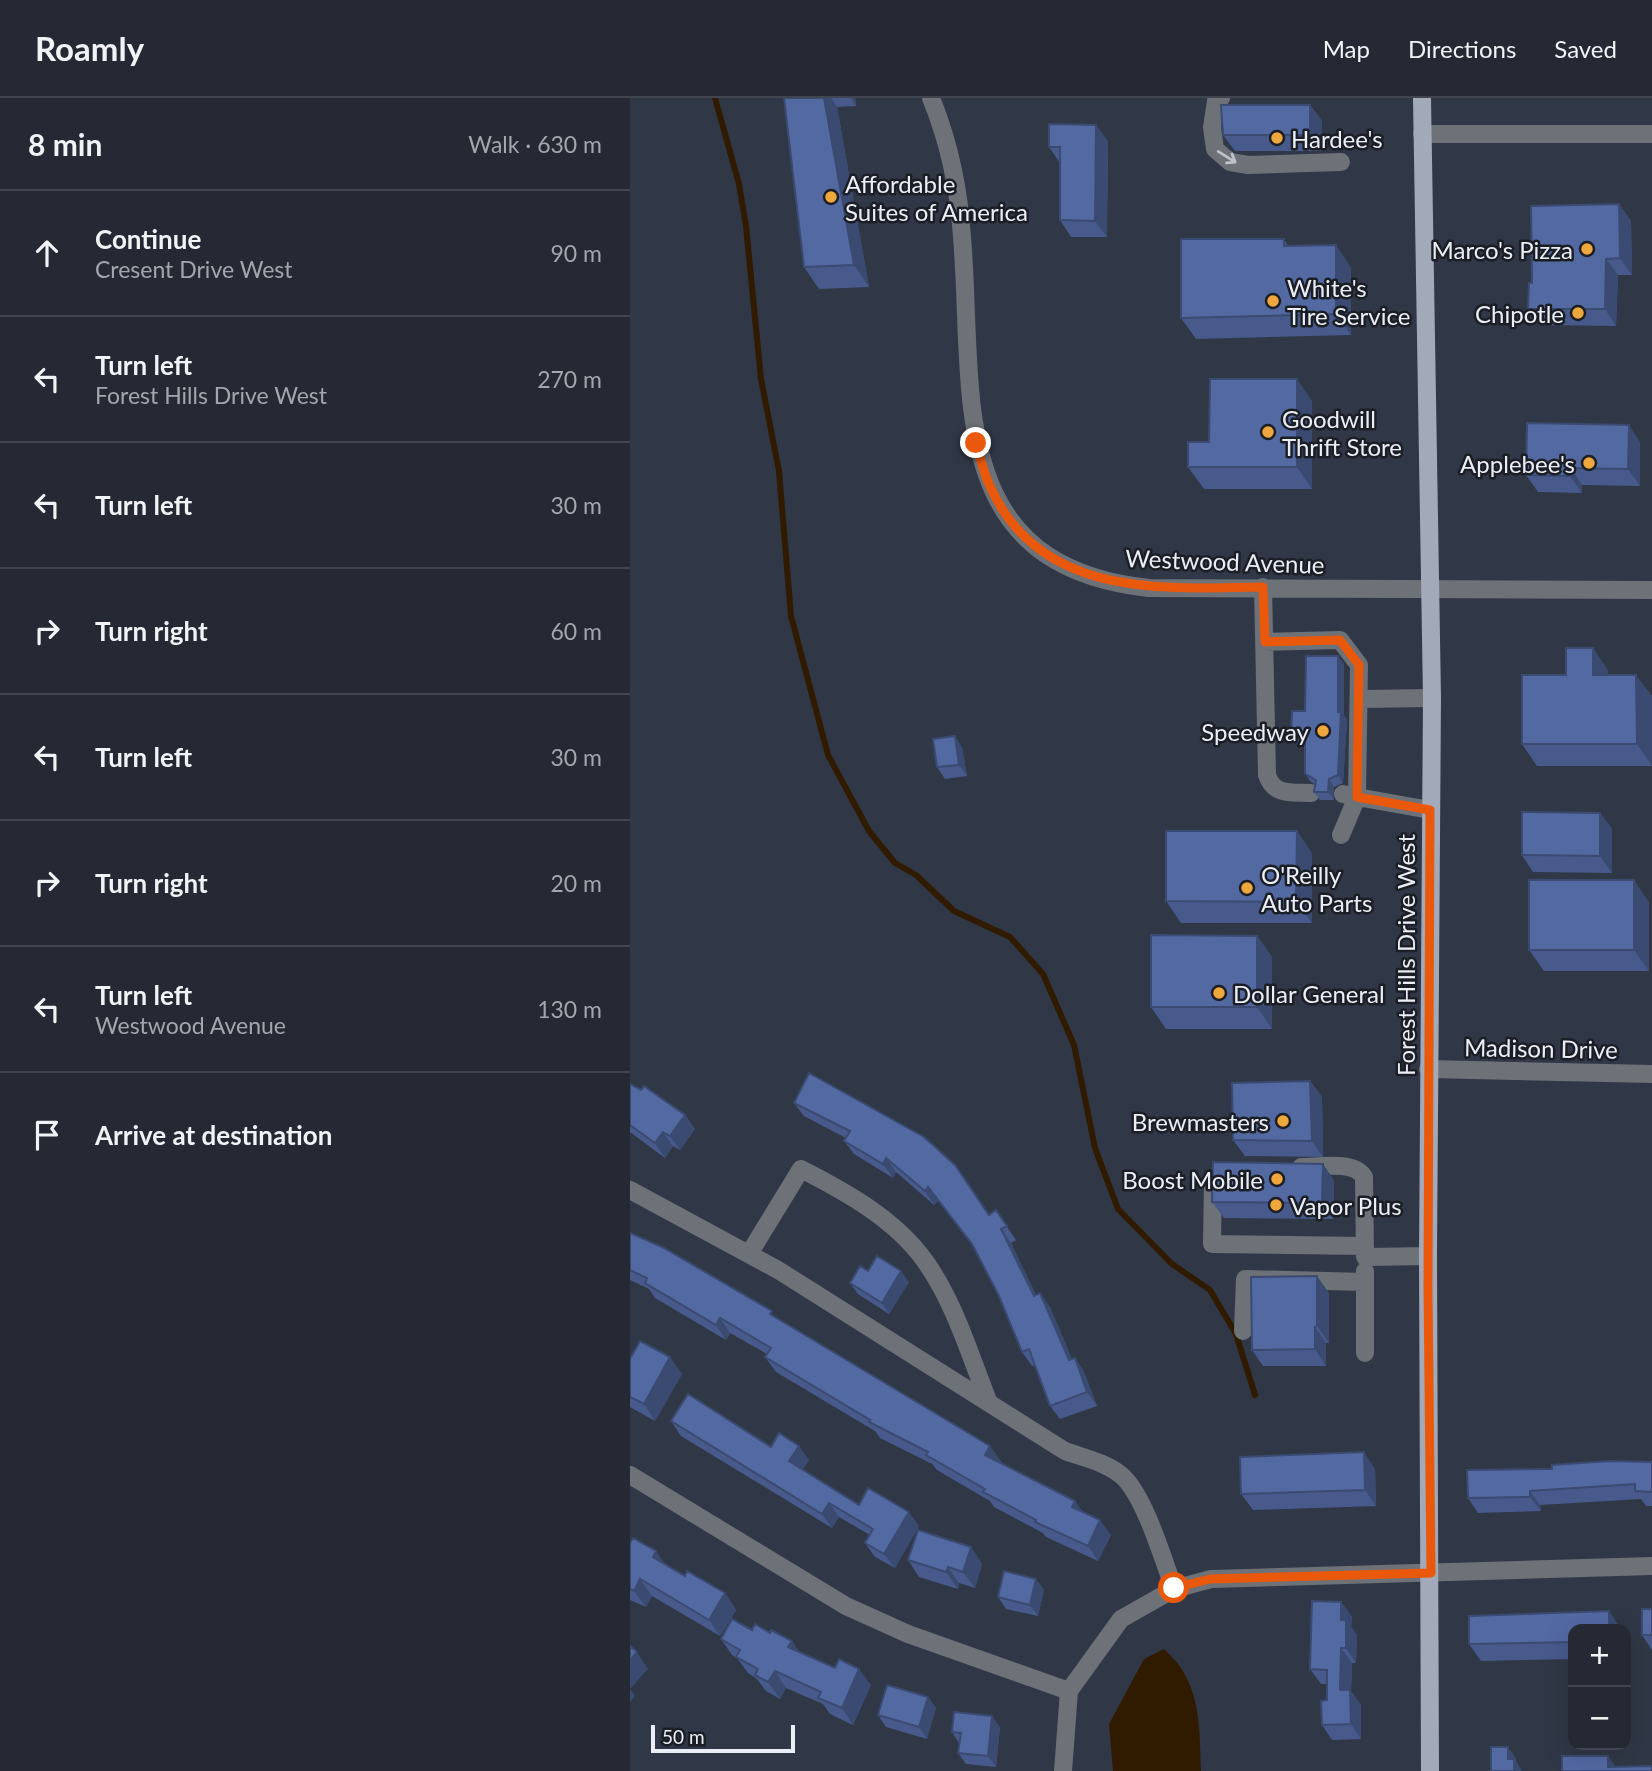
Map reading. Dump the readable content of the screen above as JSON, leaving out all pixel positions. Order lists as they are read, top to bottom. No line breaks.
{"streets":{"main road":["Forest Hills Drive West"],"street":["Westwood Avenue","Madison Drive"]},"crossings":[["Westwood Avenue","Forest Hills Drive West"],["Forest Hills Drive West","Madison Drive"]],"places":["Hardee's","Affordable Suites of America","Marco's Pizza","White's Tire Service","Chipotle","Goodwill Thrift Store","Applebee's","Speedway","O'Reilly Auto Parts","Dollar General","Brewmasters","Boost Mobile","Vapor Plus"],"scale_bar":"50 m","page":{"header":"Roamly","nav":["Map","Directions","Saved"],"heading":["8 min","Walk · 630 m"],"list":[["Continue","Cresent Drive West","90 m"],["Turn left","Forest Hills Drive West","270 m"],["Turn left","30 m"],["Turn right","60 m"],["Turn left","30 m"],["Turn right","20 m"],["Turn left","Westwood Avenue","130 m"],"Arrive at destination"],"map_buttons":["+","−"],"scale":"50 m"}}
